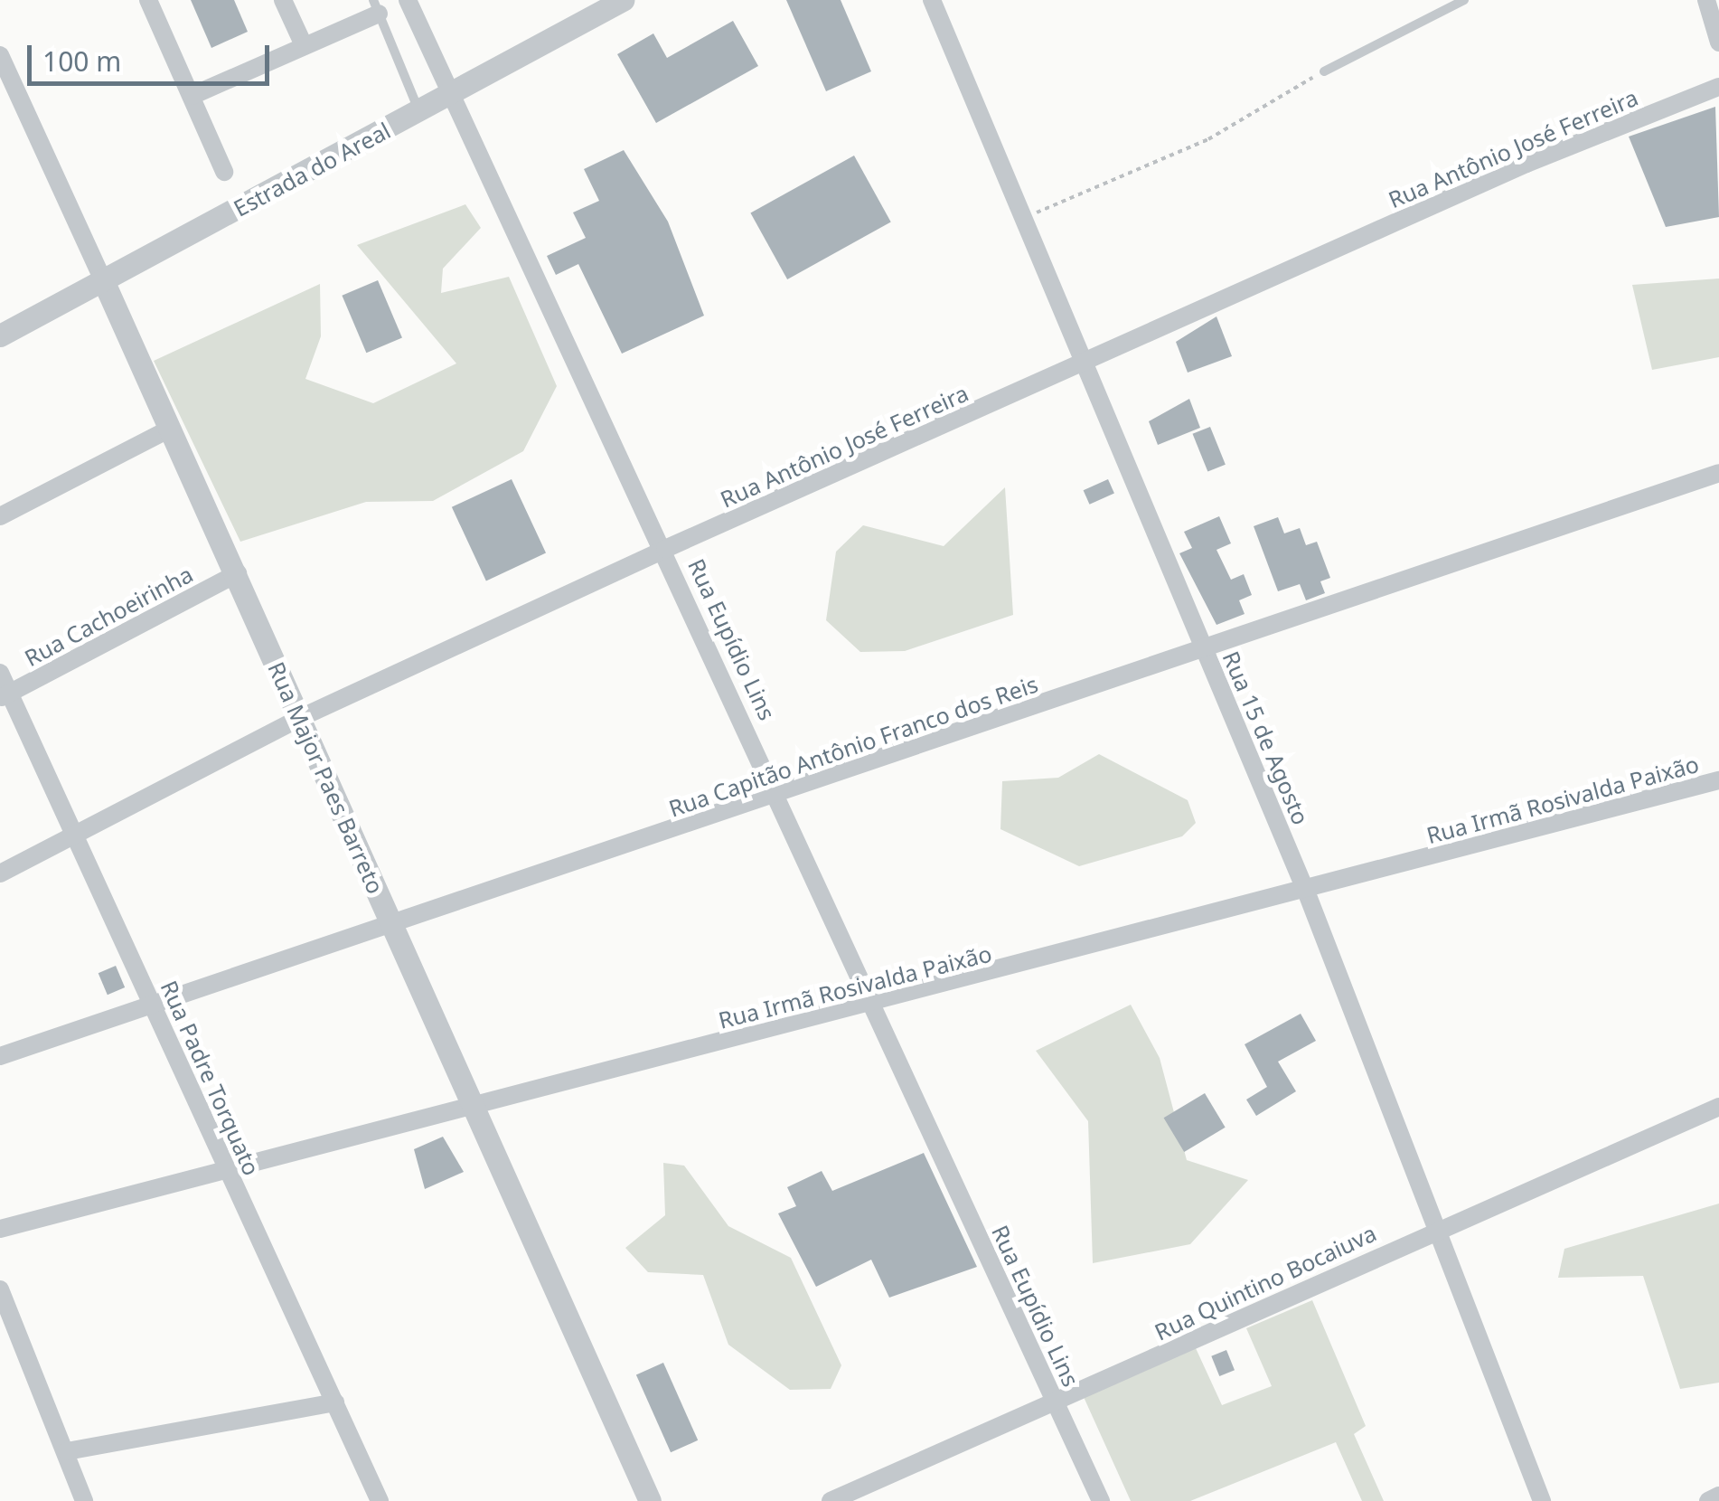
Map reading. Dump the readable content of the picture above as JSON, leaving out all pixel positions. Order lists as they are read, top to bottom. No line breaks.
{"streets":{"street":["Rua Antônio José Ferreira","Estrada do Areal","Rua Cachoeirinha","Rua Eupídio Lins","Rua 15 de Agosto","Rua Capitão Antônio Franco dos Reis","Rua Major Paes Barreto","Rua Irmã Rosivalda Paixão","Rua Padre Torquato","Rua Quintino Bocaiuva"]},"crossings":[["Rua Antônio José Ferreira","Rua Eupídio Lins"],["Rua Antônio José Ferreira","Rua 15 de Agosto"],["Rua Antônio José Ferreira","Rua Major Paes Barreto"],["Rua Antônio José Ferreira","Rua Padre Torquato"],["Estrada do Areal","Rua Eupídio Lins"],["Estrada do Areal","Rua Major Paes Barreto"],["Rua Cachoeirinha","Rua Major Paes Barreto"],["Rua Cachoeirinha","Rua Padre Torquato"],["Rua Eupídio Lins","Rua Capitão Antônio Franco dos Reis"],["Rua Eupídio Lins","Rua Irmã Rosivalda Paixão"],["Rua Eupídio Lins","Rua Quintino Bocaiuva"],["Rua 15 de Agosto","Rua Capitão Antônio Franco dos Reis"],["Rua 15 de Agosto","Rua Irmã Rosivalda Paixão"],["Rua 15 de Agosto","Rua Quintino Bocaiuva"],["Rua Capitão Antônio Franco dos Reis","Rua Major Paes Barreto"],["Rua Capitão Antônio Franco dos Reis","Rua Padre Torquato"],["Rua Major Paes Barreto","Rua Irmã Rosivalda Paixão"],["Rua Irmã Rosivalda Paixão","Rua Padre Torquato"]],"scale_bar":"100 m"}
